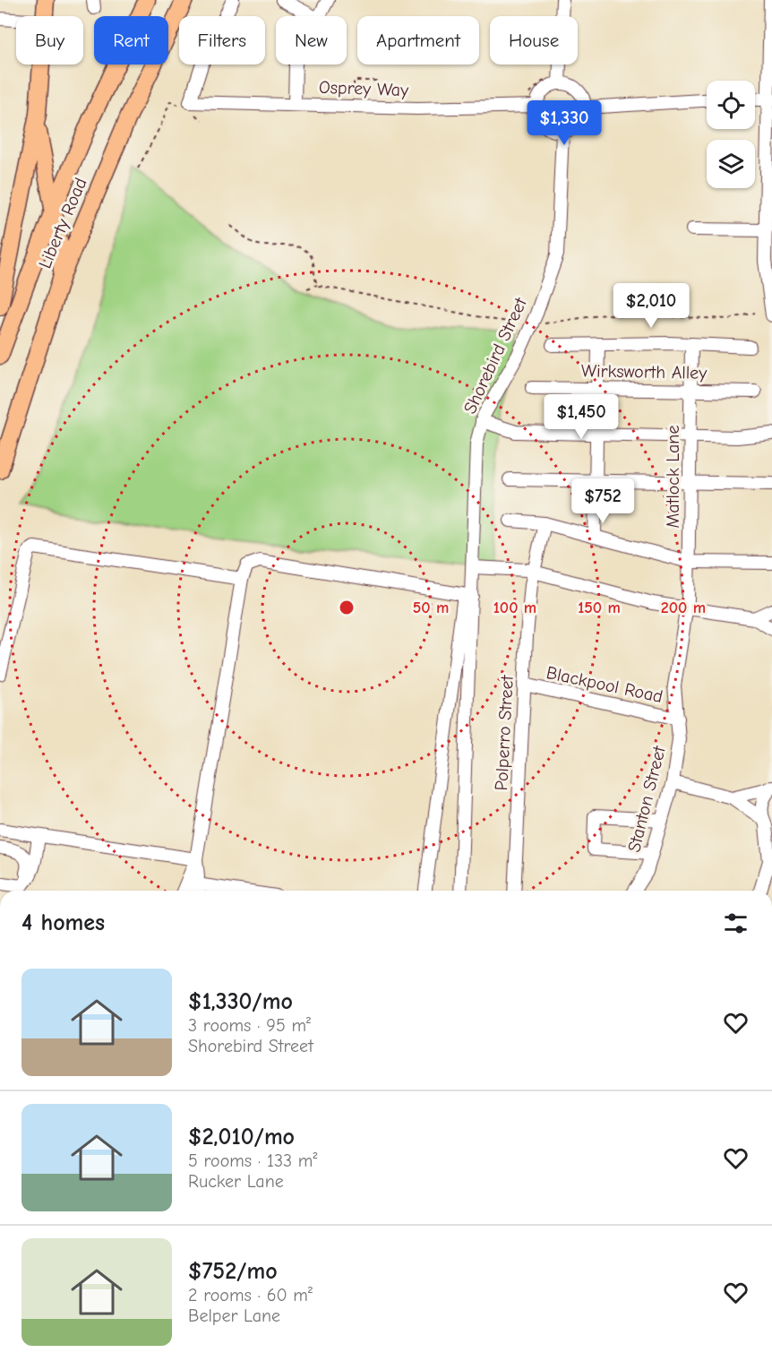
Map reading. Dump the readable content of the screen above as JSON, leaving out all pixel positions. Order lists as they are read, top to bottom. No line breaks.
{"streets":{"main road":["Liberty Road"],"street":["Osprey Way","Shorebird Street","Wirksworth Alley","Matlock Lane","Blackpool Road","Polperro Street","Stanton Street"]},"crossings":[["Osprey Way","Shorebird Street"],["Wirksworth Alley","Matlock Lane"],["Matlock Lane","Stanton Street"],["Blackpool Road","Polperro Street"],["Blackpool Road","Stanton Street"]],"page":{"chip":["Buy","Rent","Filters","New","Apartment","House"],"price":["$1,330","$2,010","$1,450","$752"],"heading":"4 homes","list":[{"name":"$1,330/mo","note":"3 rooms · 95 m² · Shorebird Street"},{"name":"$2,010/mo","note":"5 rooms · 133 m² · Rucker Lane"},{"name":"$752/mo","note":"2 rooms · 60 m² · Belper Lane"}]},"rings":["50 m","100 m","150 m","200 m"]}
